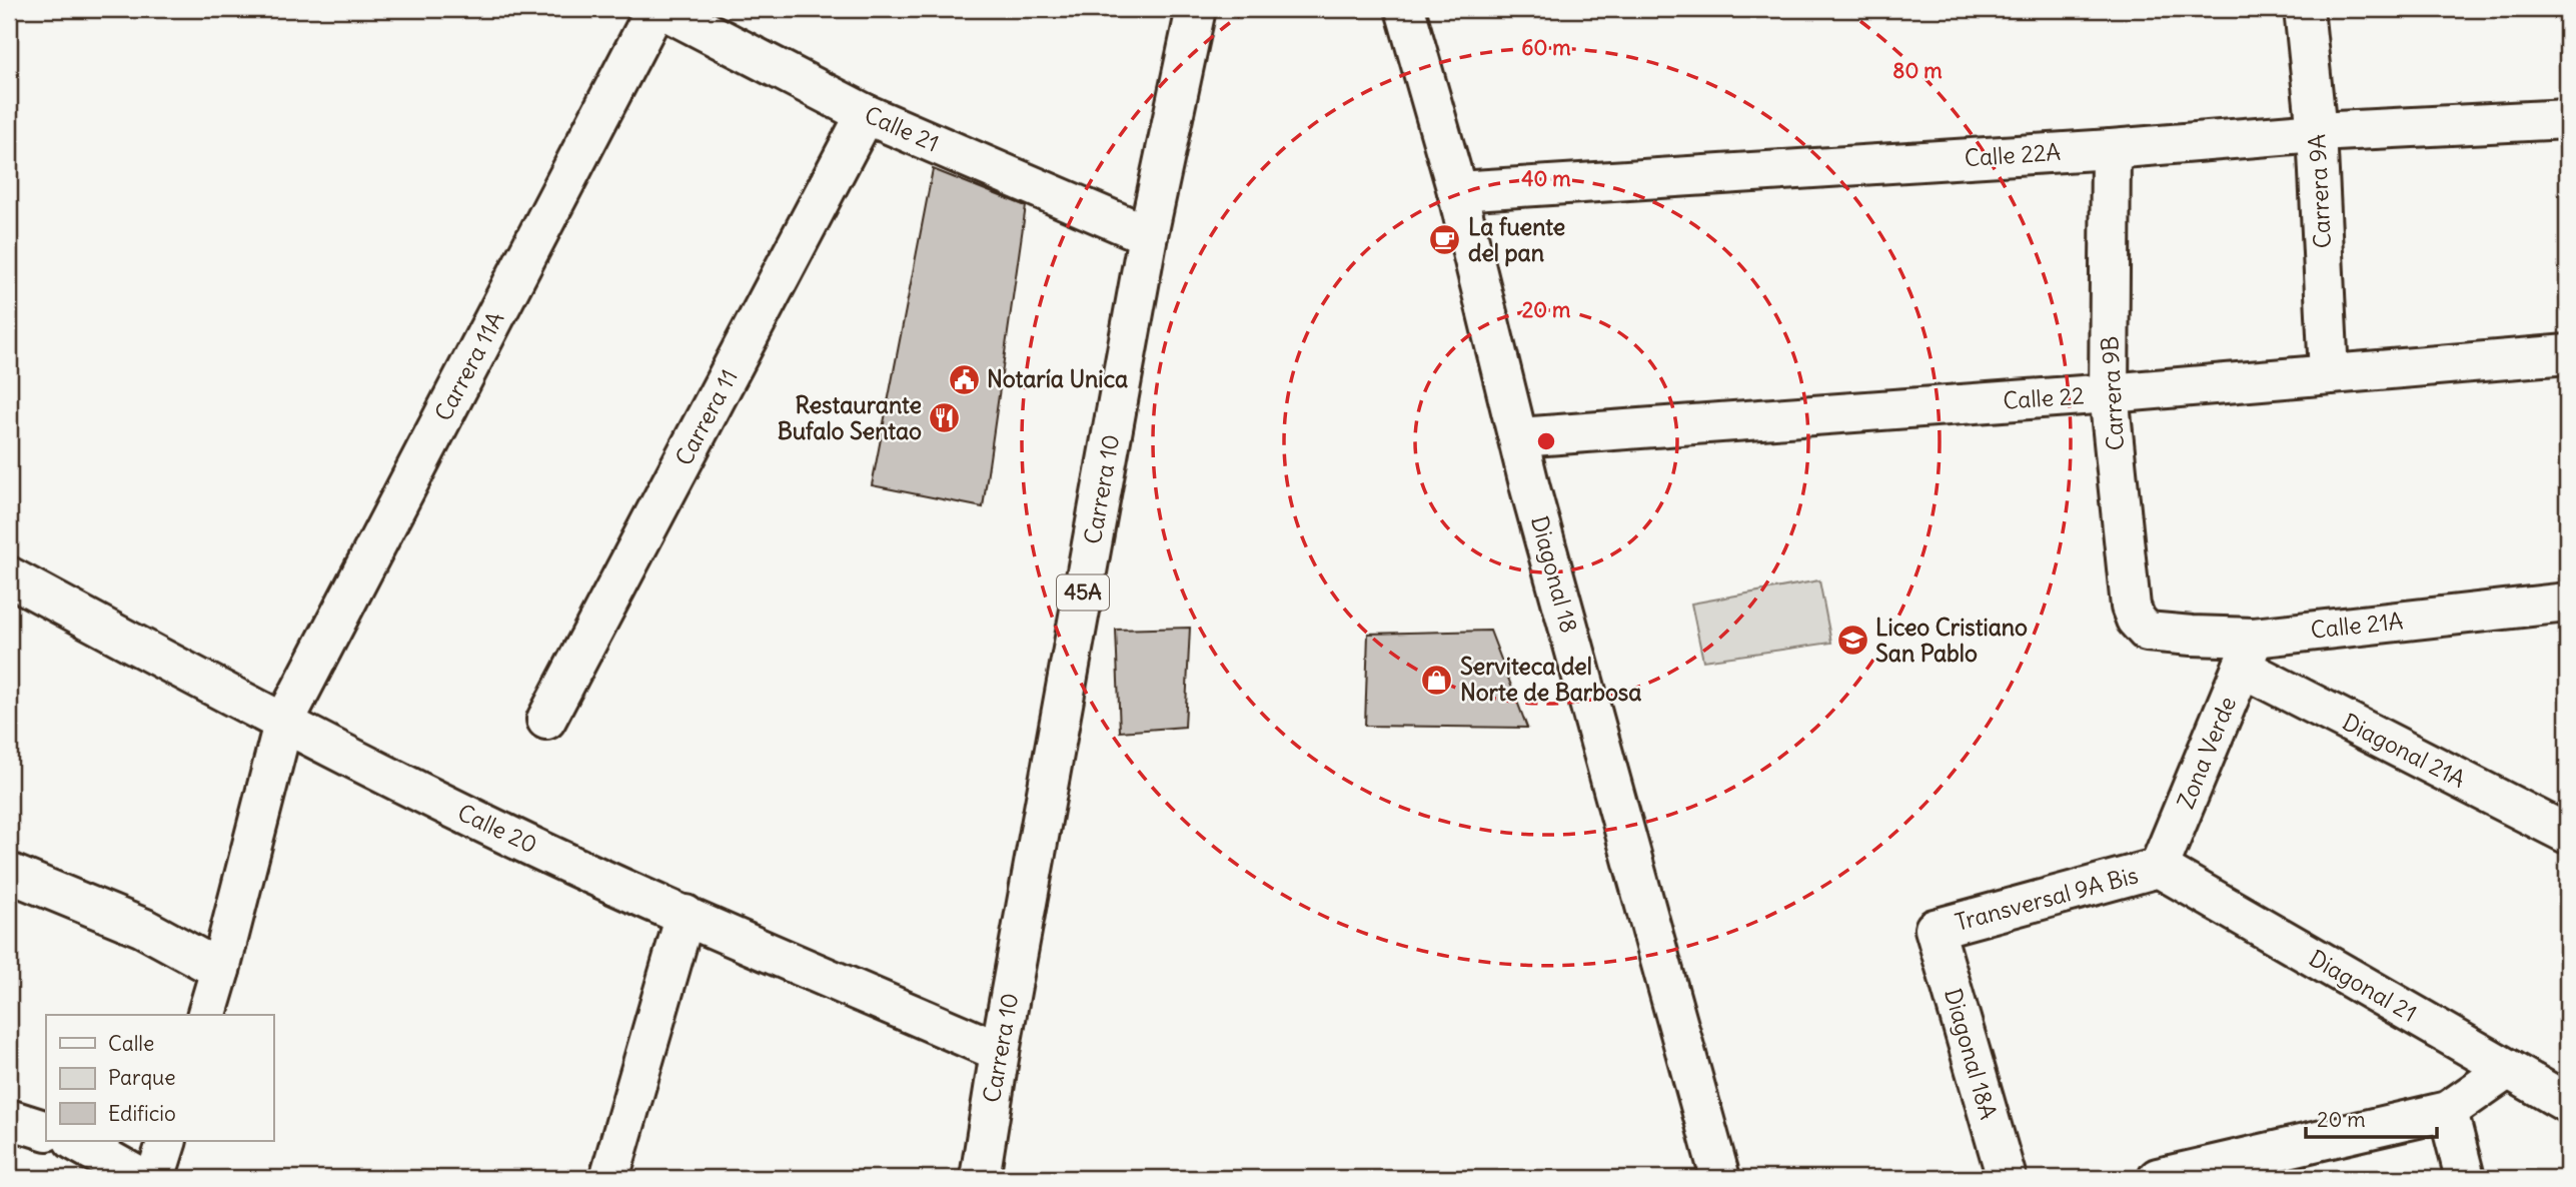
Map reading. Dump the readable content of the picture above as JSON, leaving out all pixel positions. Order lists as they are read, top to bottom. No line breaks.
{"streets":{"main road":["Calle 21","Calle 22A","Carrera 9A","Carrera 11A","Carrera 9B","Calle 22","Carrera 11","Carrera 10","Diagonal 18","45A","Calle 21A","Diagonal 21A","Zona Verde","Calle 20","Transversal 9A Bis","Diagonal 21","Diagonal 18A"]},"crossings":[["Calle 21","Carrera 11"],["Calle 21","Carrera 10"],["Calle 22A","Carrera 9A"],["Calle 22A","Carrera 9B"],["Calle 22A","Diagonal 18"],["Carrera 9A","Calle 22"],["Carrera 11A","Calle 20"],["Carrera 9B","Calle 22"],["Carrera 9B","Calle 21A"],["Calle 22","Diagonal 18"],["Carrera 10","Calle 20"],["Calle 21A","Diagonal 21A"],["Calle 21A","Zona Verde"],["Diagonal 21A","Zona Verde"],["Zona Verde","Transversal 9A Bis"],["Zona Verde","Diagonal 21"],["Transversal 9A Bis","Diagonal 21"],["Transversal 9A Bis","Diagonal 18A"]],"places":{"cafe":["La fuente del pan"],"public building":["Notaría Unica"],"restaurant":["Restaurante Bufalo Sentao"],"school or university":["Liceo Cristiano San Pablo"],"shop":["Serviteca del Norte de Barbosa"]},"legend":["Calle","Parque","Edificio"],"scale_bar":"20 m","rings":["60 m","80 m","40 m","20 m"]}
